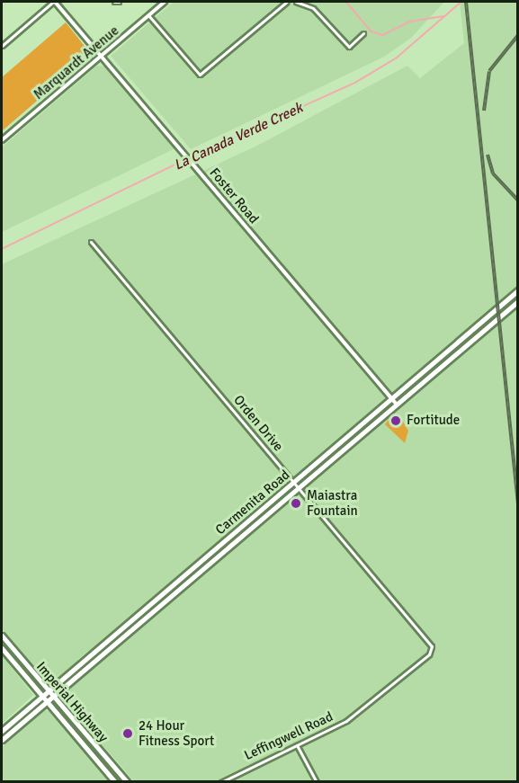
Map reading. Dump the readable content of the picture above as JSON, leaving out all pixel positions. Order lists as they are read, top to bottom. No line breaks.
{"streets":{"main road":["Carmenita Road","Imperial Highway"],"street":["Marquardt Avenue","Foster Road","Orden Drive","Leffingwell Road"]},"crossings":[["Marquardt Avenue","Foster Road"],["Foster Road","Carmenita Road"],["Orden Drive","Carmenita Road"],["Orden Drive","Leffingwell Road"],["Carmenita Road","Imperial Highway"]],"water":["La Canada Verde Creek"],"places":["Fortitude","Maiastra Fountain","24 Hour Fitness Sport"]}
